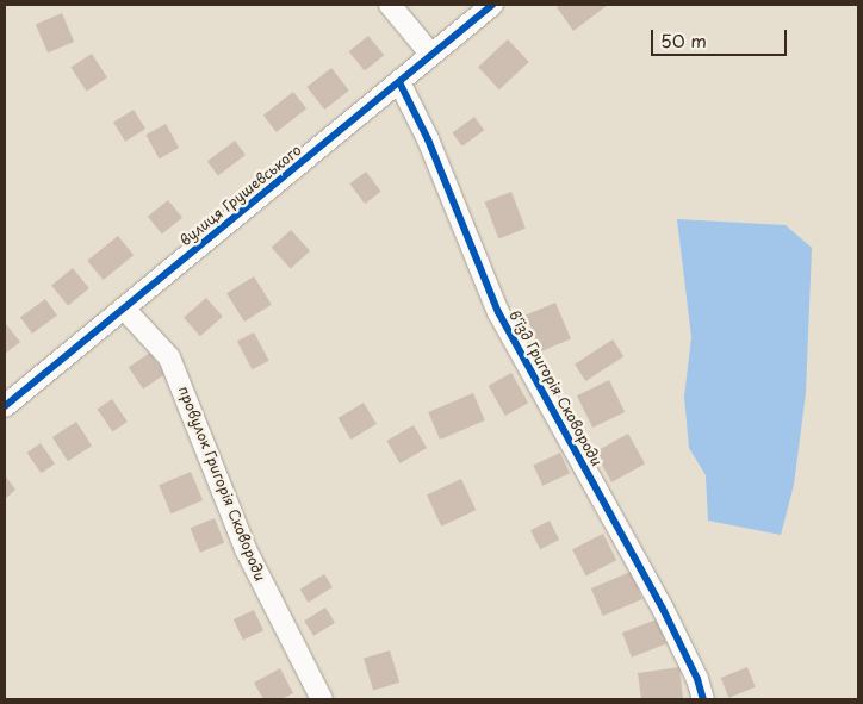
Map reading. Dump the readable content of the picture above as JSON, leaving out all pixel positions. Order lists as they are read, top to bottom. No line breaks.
{"streets":{"street":["вулиця Грушевського","в'їзд Григорія Сковороди","провулок Григорія Сковороди"]},"crossings":[["вулиця Грушевського","в'їзд Григорія Сковороди"],["вулиця Грушевського","провулок Григорія Сковороди"]],"scale_bar":"50 m"}
